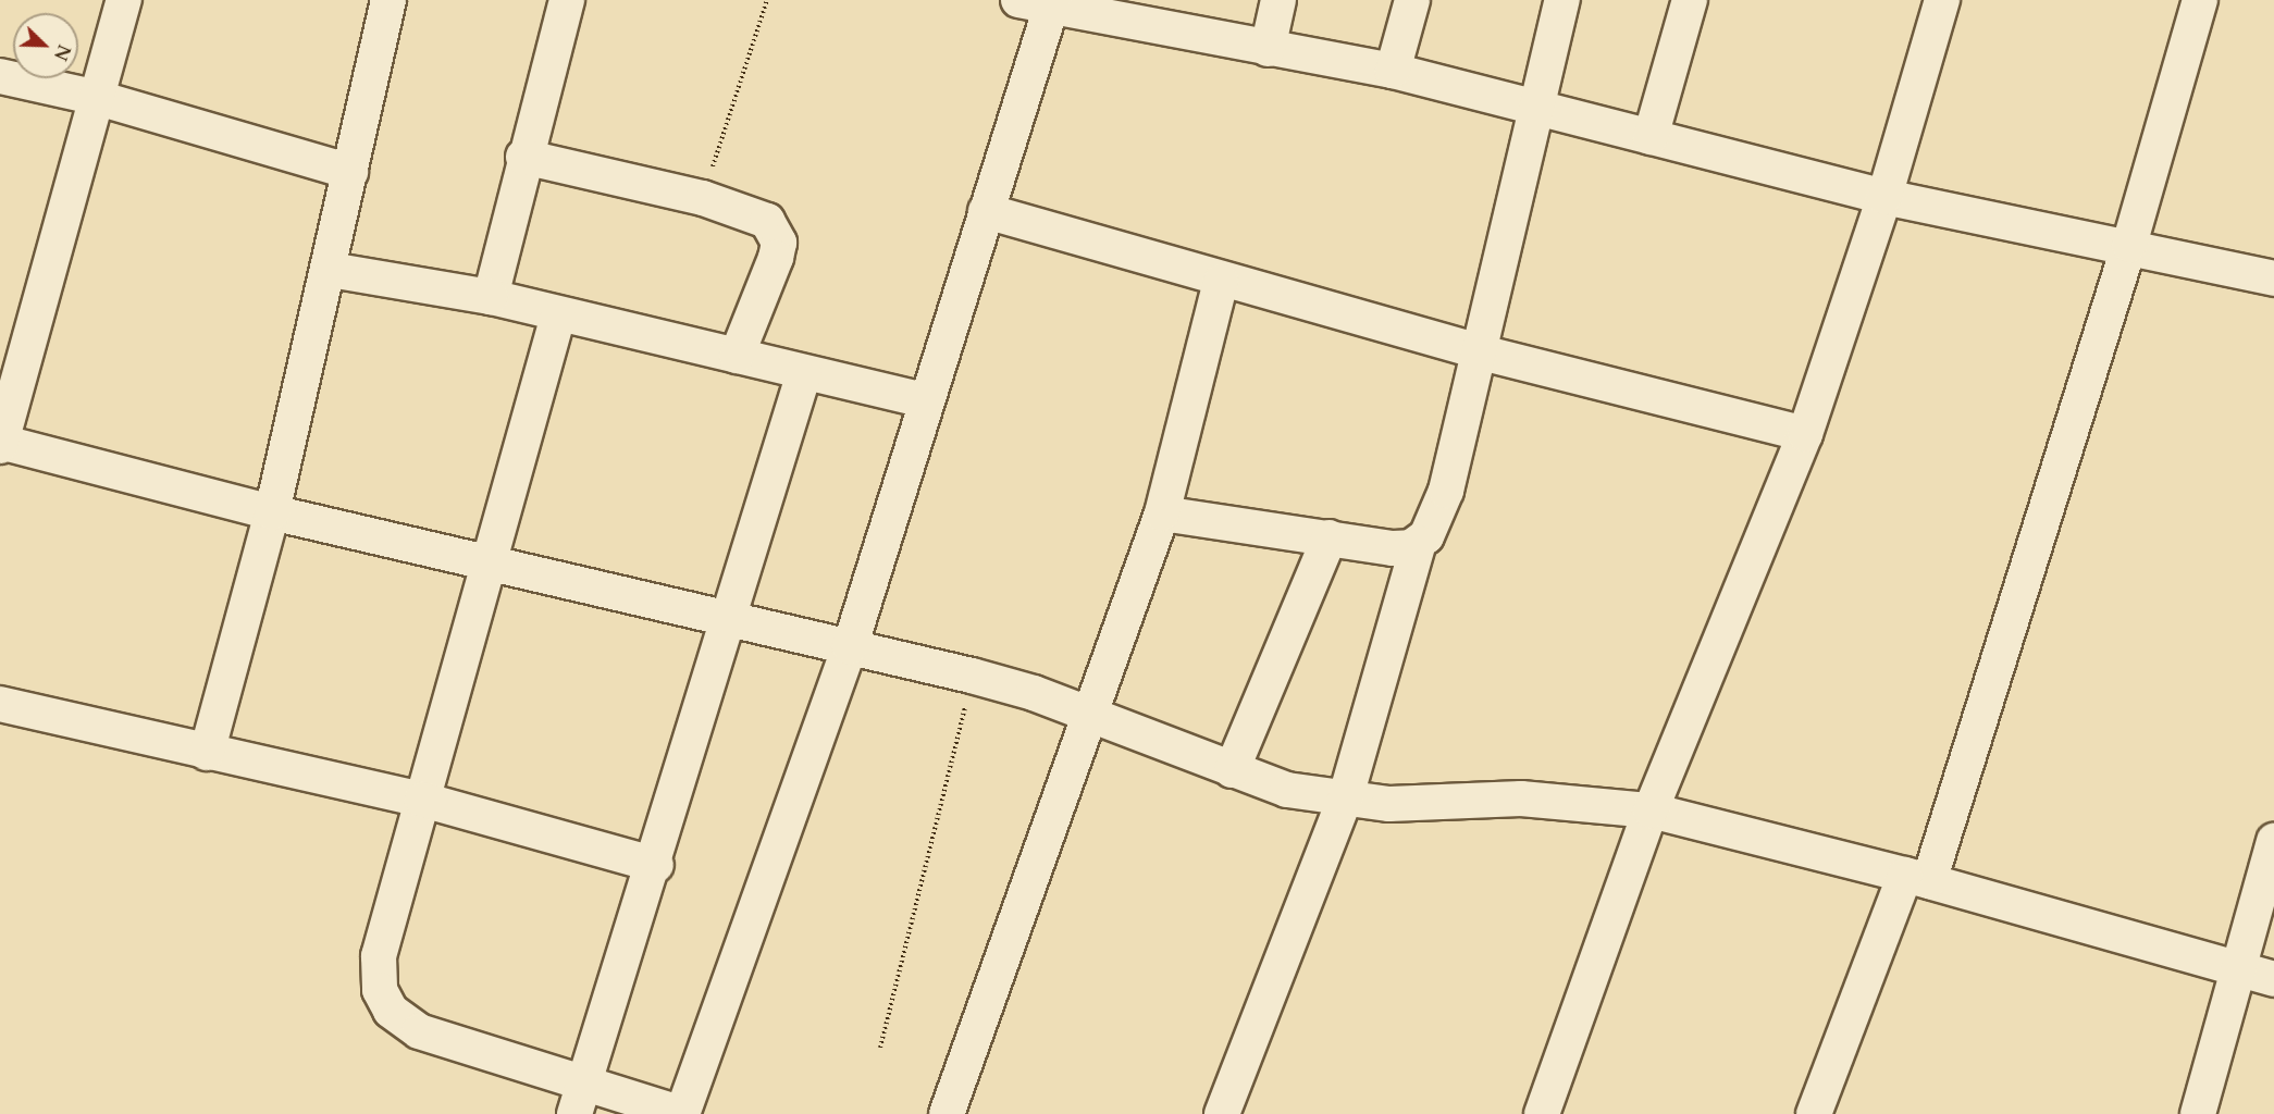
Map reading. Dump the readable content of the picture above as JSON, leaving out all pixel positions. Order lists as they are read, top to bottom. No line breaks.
{"north":"bottom right"}
